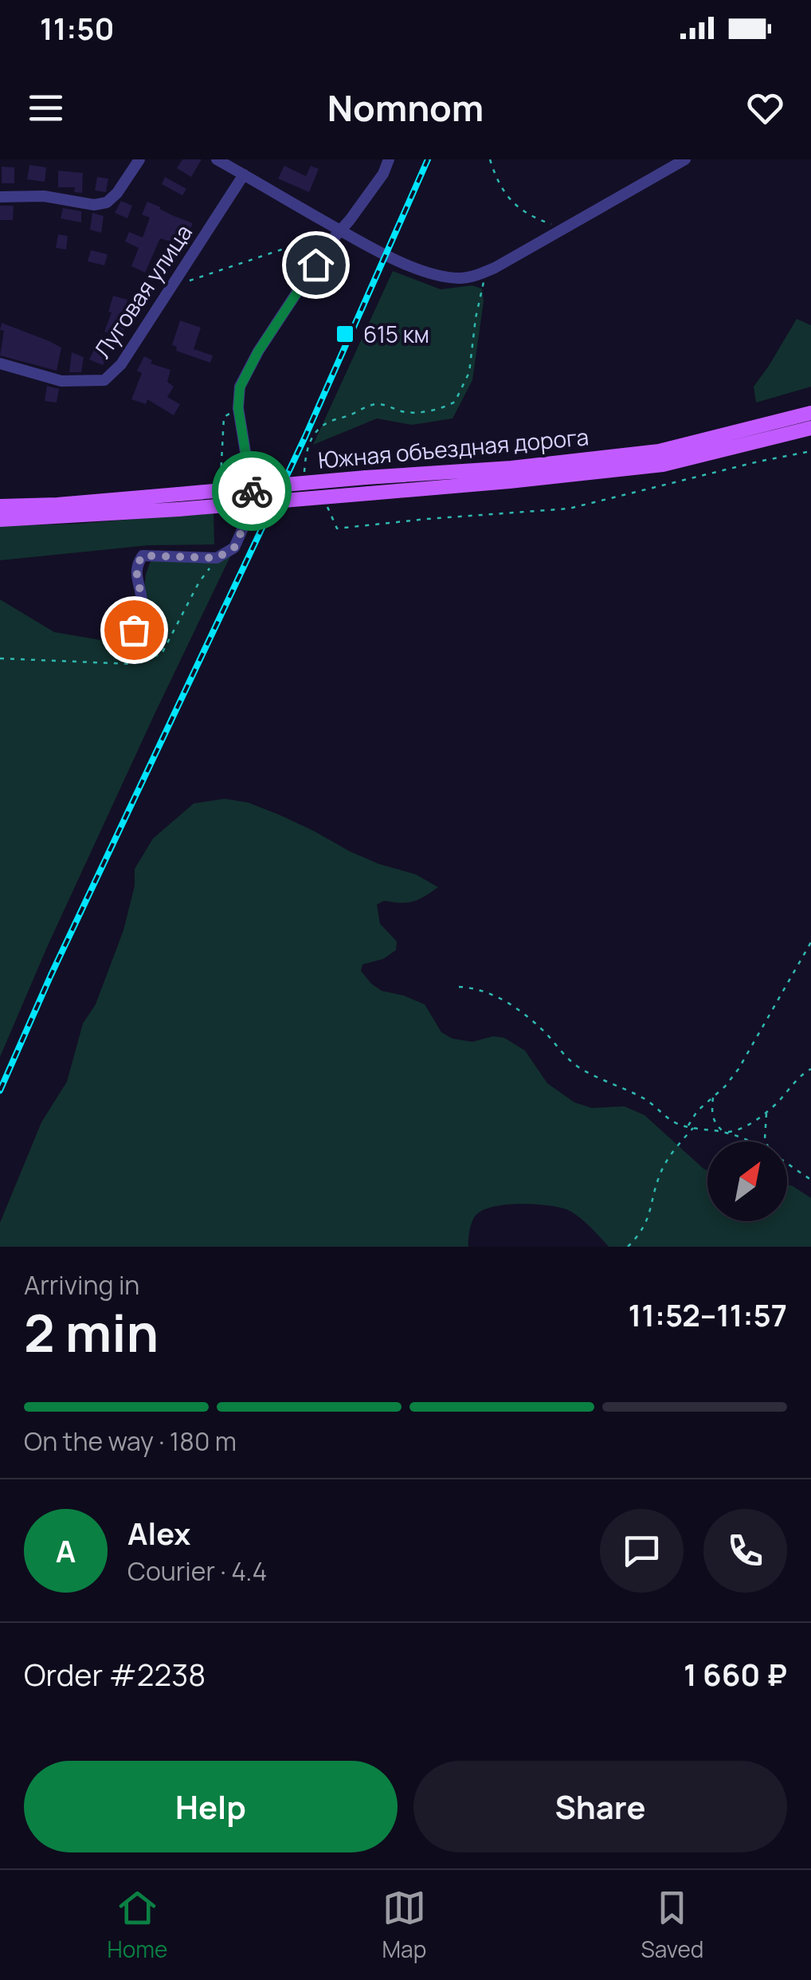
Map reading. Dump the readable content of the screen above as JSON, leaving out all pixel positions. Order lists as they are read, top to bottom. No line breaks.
{"streets":{"main road":["Южная объездная дорога"],"street":["Луговая улица"]},"places":{"transit":["615 км"]},"north":"top right","page":{"status":"11:50","header":"Nomnom","heading":["2 min","Arriving in","11:52–11:57"],"panel":["Alex","Courier · 4.4","Order #2238","1 660 ₽"],"bar":"On the way · 180 m","round":"A","buttons":["Help","Share"],"tabs":["Home","Map","Saved"]}}
